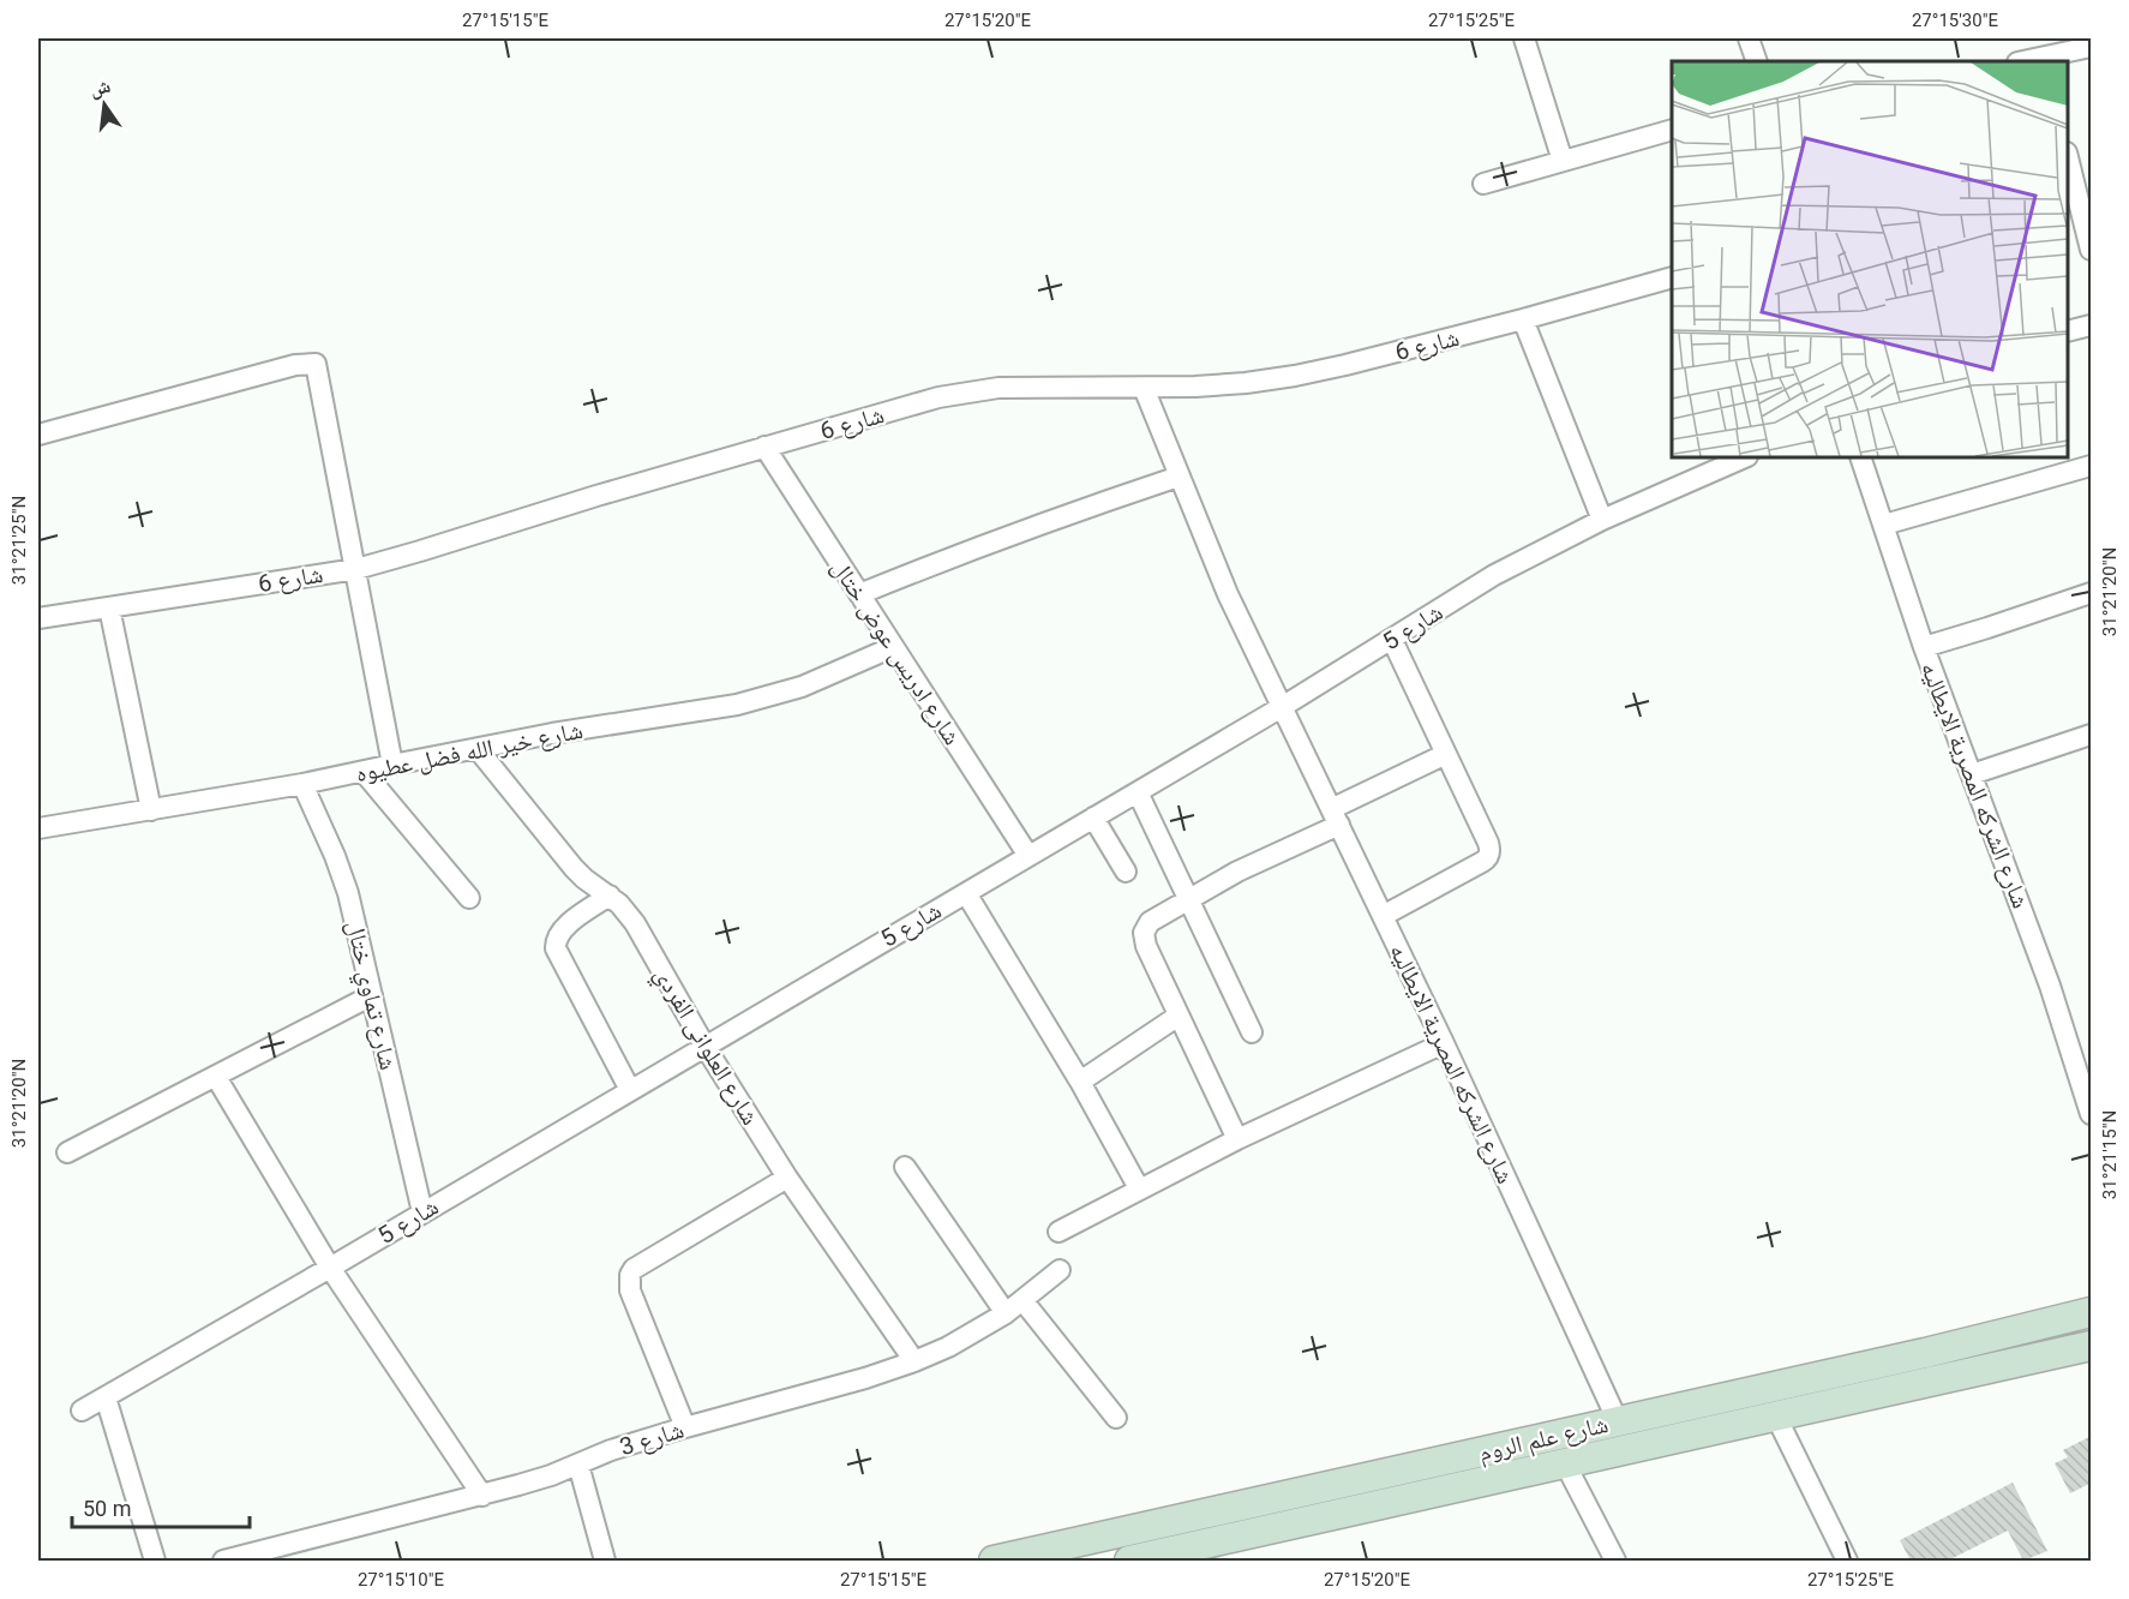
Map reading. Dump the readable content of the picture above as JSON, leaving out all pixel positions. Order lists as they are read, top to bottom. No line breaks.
{"streets":{"street":["شارع 6","شارع 5","شارع ادريس عوض ختال","شارع خير الله فضل عطيوه","شارع الشركه المصرية الايطاليه","شارع تماوي ختال","شارع العلوانى الفردي","شارع 3","شارع علم الروم"]},"crossings":[["شارع 6","شارع ادريس عوض ختال"],["شارع 6","شارع الشركه المصرية الايطاليه"],["شارع 5","شارع ادريس عوض ختال"],["شارع 5","شارع الشركه المصرية الايطاليه"],["شارع 5","شارع تماوي ختال"],["شارع 5","شارع العلوانى الفردي"],["شارع ادريس عوض ختال","شارع خير الله فضل عطيوه"],["شارع خير الله فضل عطيوه","شارع تماوي ختال"],["شارع خير الله فضل عطيوه","شارع العلوانى الفردي"],["شارع الشركه المصرية الايطاليه","شارع علم الروم"],["شارع العلوانى الفردي","شارع 3"]],"scale_bar":"50 m","north":"top","coordinates":["27°15'15\"E","27°15'20\"E","27°15'25\"E","27°15'30\"E","31°21'25\"N","31°21'20\"N","31°21'15\"N","27°15'10\"E"]}
